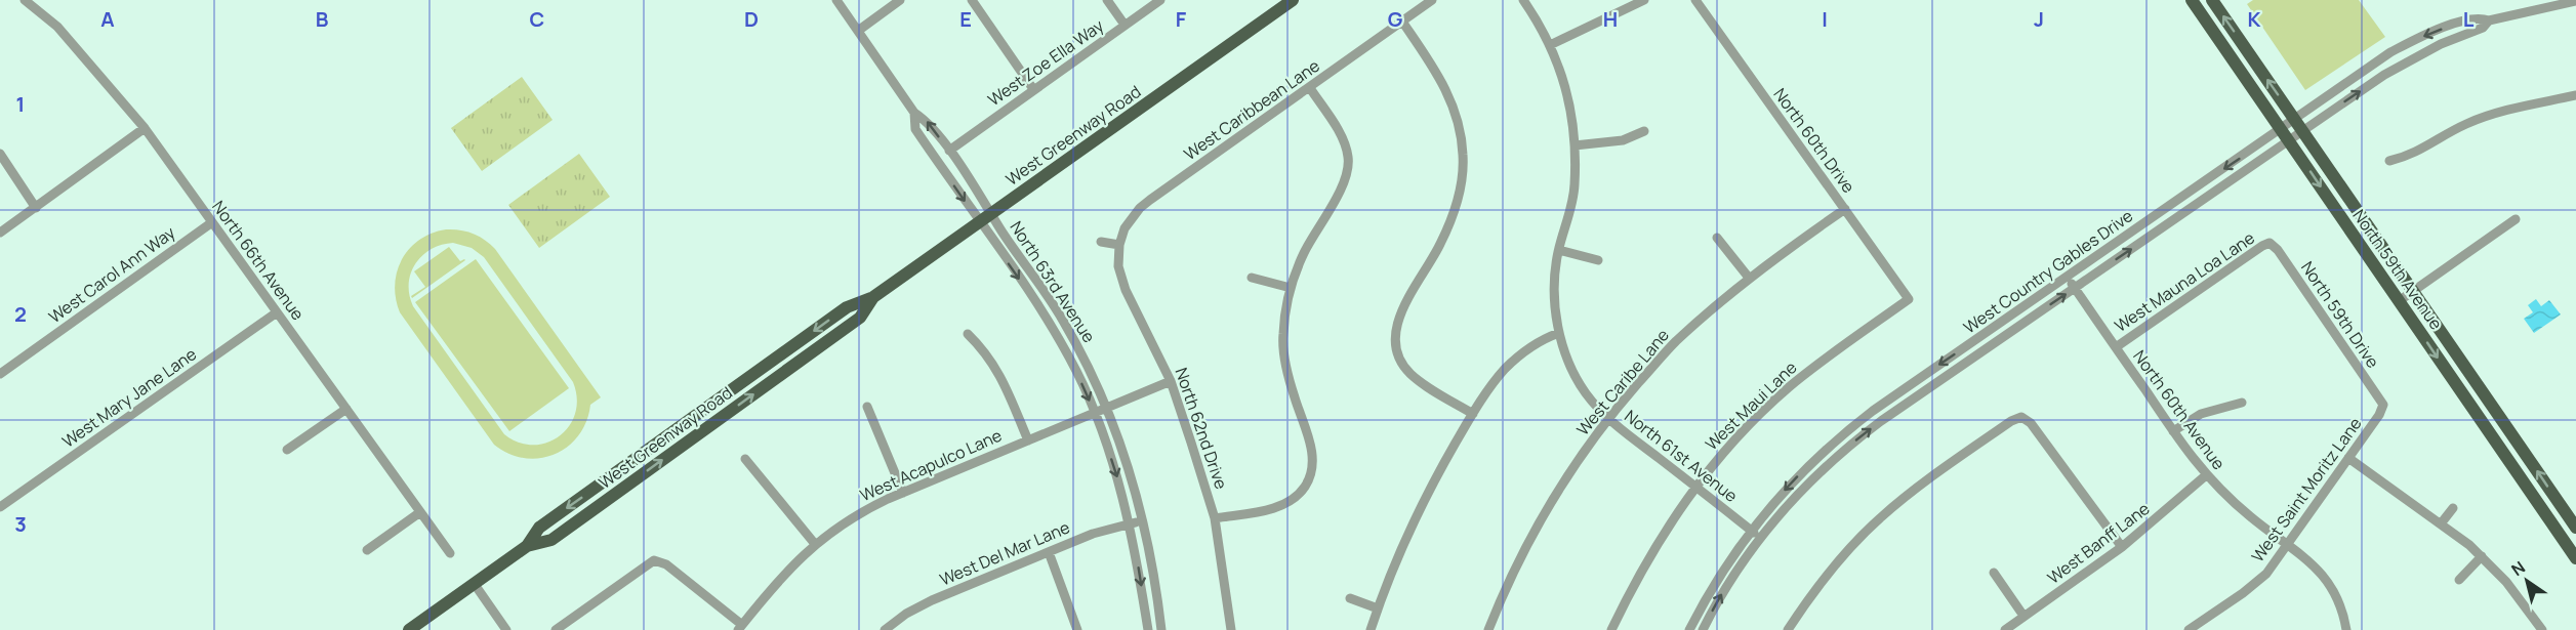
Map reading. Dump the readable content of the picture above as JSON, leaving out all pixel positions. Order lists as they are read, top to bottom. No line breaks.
{"streets":{"main road":["West Greenway Road","North 59th Avenue"],"street":["West Zoe Ella Way","West Caribbean Lane","North 60th Drive","North 66th Avenue","West Country Gables Drive","West Carol Ann Way","North 63rd Avenue","West Mauna Loa Lane","North 59th Drive","West Caribe Lane","West Mary Jane Lane","West Maui Lane","North 60th Avenue","North 62nd Drive","North 61st Avenue","West Acapulco Lane","West Saint Moritz Lane","West Banff Lane","West Del Mar Lane"]},"crossings":[["West Zoe Ella Way","North 63rd Avenue"],["West Caribbean Lane","North 62nd Drive"],["West Greenway Road","North 63rd Avenue"],["North 60th Drive","West Caribe Lane"],["North 60th Drive","West Maui Lane"],["North 66th Avenue","West Carol Ann Way"],["North 66th Avenue","West Mary Jane Lane"],["North 59th Avenue","West Country Gables Drive"],["West Country Gables Drive","North 60th Avenue"],["West Country Gables Drive","North 61st Avenue"],["North 63rd Avenue","West Acapulco Lane"],["North 63rd Avenue","West Del Mar Lane"],["West Mauna Loa Lane","North 59th Drive"],["West Mauna Loa Lane","North 60th Avenue"],["North 59th Drive","West Saint Moritz Lane"],["West Caribe Lane","North 61st Avenue"],["West Maui Lane","North 61st Avenue"],["North 60th Avenue","West Saint Moritz Lane"],["North 60th Avenue","West Banff Lane"],["North 62nd Drive","West Acapulco Lane"]],"north":"top left","grid":{"columns":["A","B","C","D","E","F","G","H","I","J","K","L"],"rows":["1","2","3"]}}
